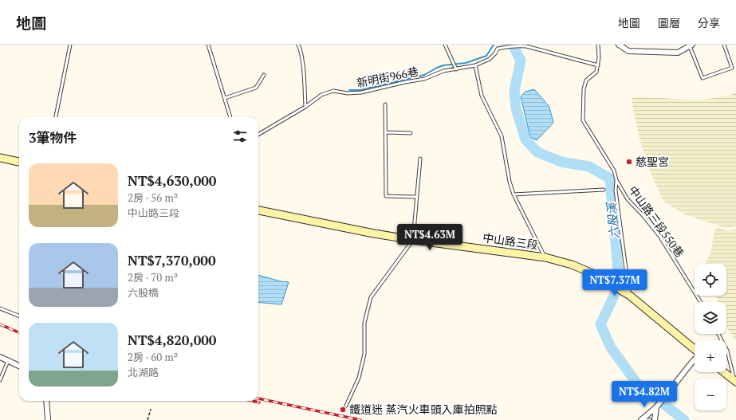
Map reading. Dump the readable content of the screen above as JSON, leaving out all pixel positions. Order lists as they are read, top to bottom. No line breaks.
{"streets":{"street":["中山路三段"],"lane":["新明街966巷","中山路三段550巷"]},"water":["六股溪"],"places":["慈聖宮","鐵道迷 蒸汽火車頭入庫拍照點"],"page":{"header":"地圖","nav":["地圖","圖層","分享"],"heading":"3筆物件","list":[{"name":"NT$4,630,000","note":"2房 · 56 m² · 中山路三段"},{"name":"NT$7,370,000","note":"2房 · 70 m² · 六股橋"},{"name":"NT$4,820,000","note":"2房 · 60 m² · 北湖路"}],"price":["NT$4.63M","NT$7.37M","NT$4.82M"],"map_buttons":["+","−"]}}
